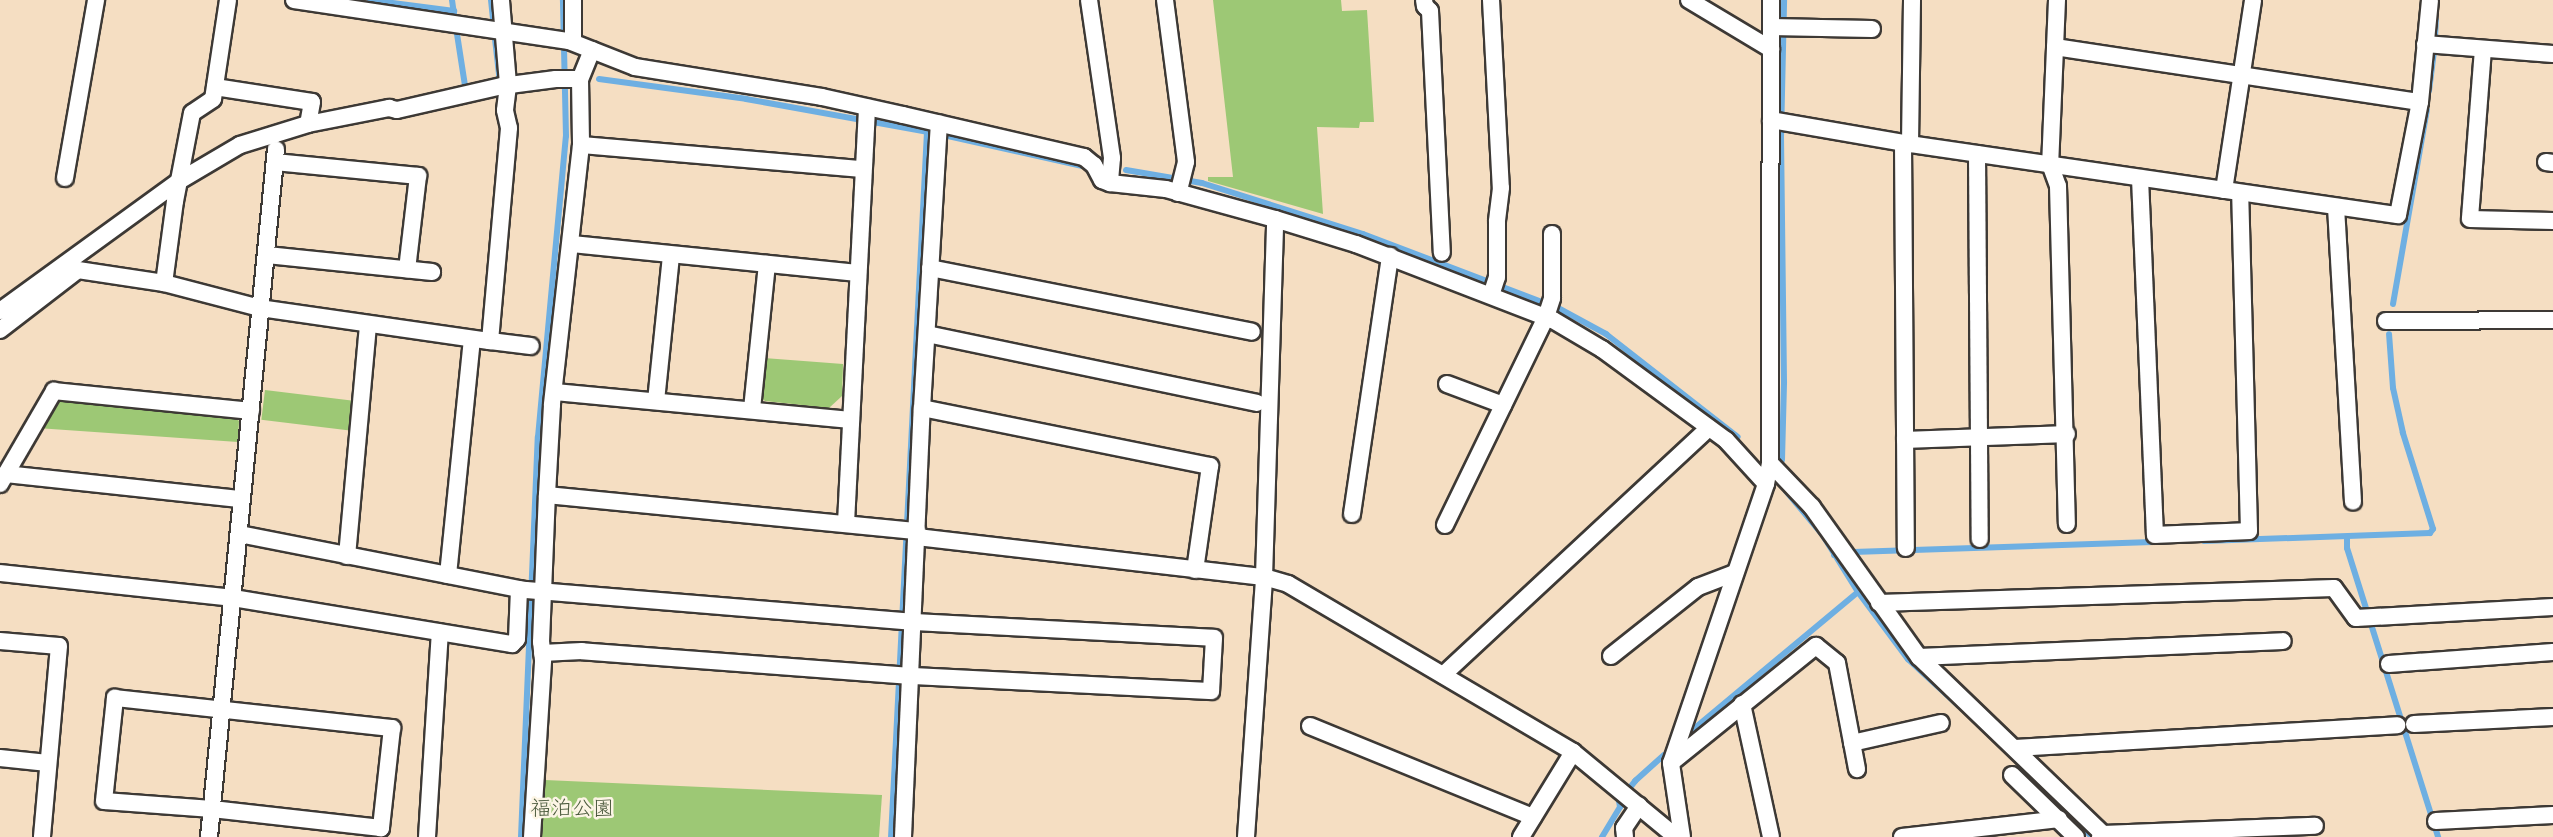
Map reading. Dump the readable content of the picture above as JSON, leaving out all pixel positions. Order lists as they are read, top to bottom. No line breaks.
{"parks":["福泊公園"]}
